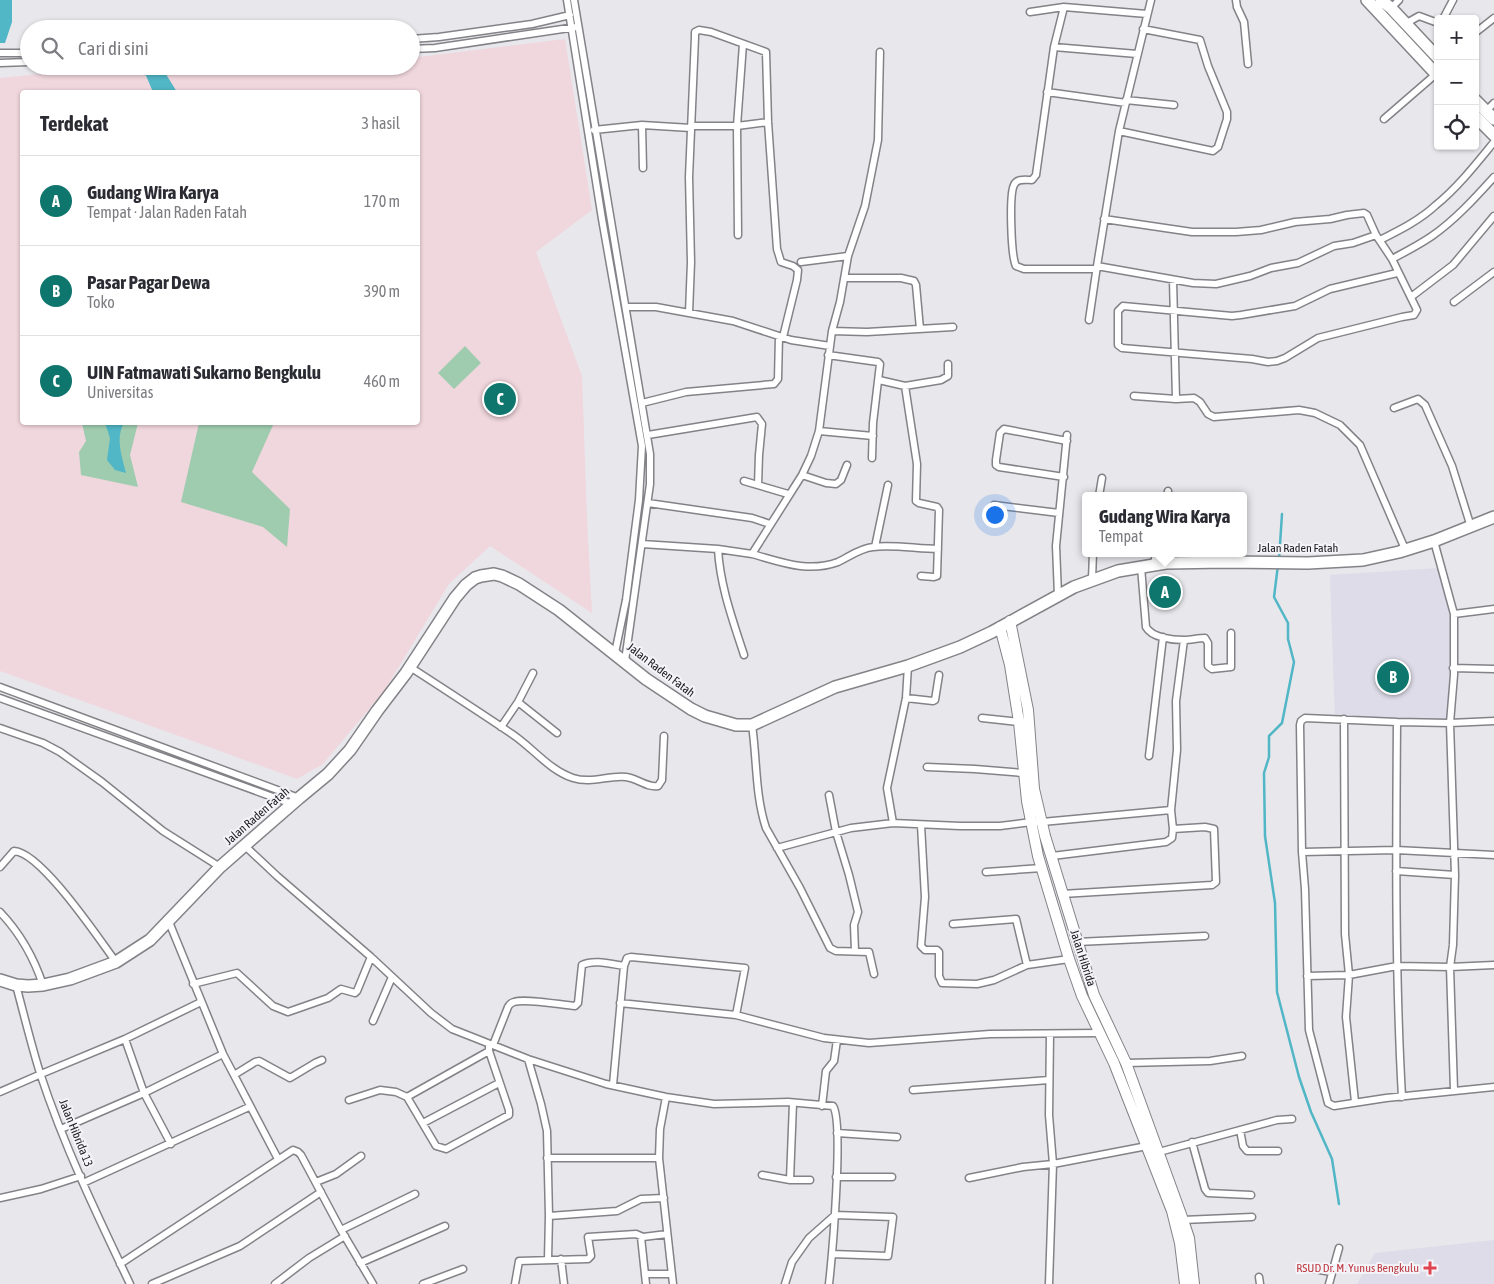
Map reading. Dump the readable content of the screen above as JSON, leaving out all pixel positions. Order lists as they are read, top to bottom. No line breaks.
{"streets":{"highway":["Jalan Raden Fatah"],"main road":["Jalan Hibrida"],"street":["Jalan Hibrida 13"]},"crossings":[["Jalan Raden Fatah","Jalan Hibrida"],["Jalan Raden Fatah","Jalan Hibrida 13"]],"places":{"health":["RSUD Dr. M. Yunus Bengkulu"]},"page":{"map_buttons":["+","−"],"search":"Cari di sini","heading":["Terdekat","3 hasil"],"list":[{"mark":"A","name":"Gudang Wira Karya","note":"Tempat · Jalan Raden Fatah","value":"170 m"},{"mark":"B","name":"Pasar Pagar Dewa","note":"Toko","value":"390 m"},{"mark":"C","name":"UIN Fatmawati Sukarno Bengkulu","note":"Universitas","value":"460 m"}],"pins":["C","A","B"],"popup":["Gudang Wira Karya","Tempat"]}}
